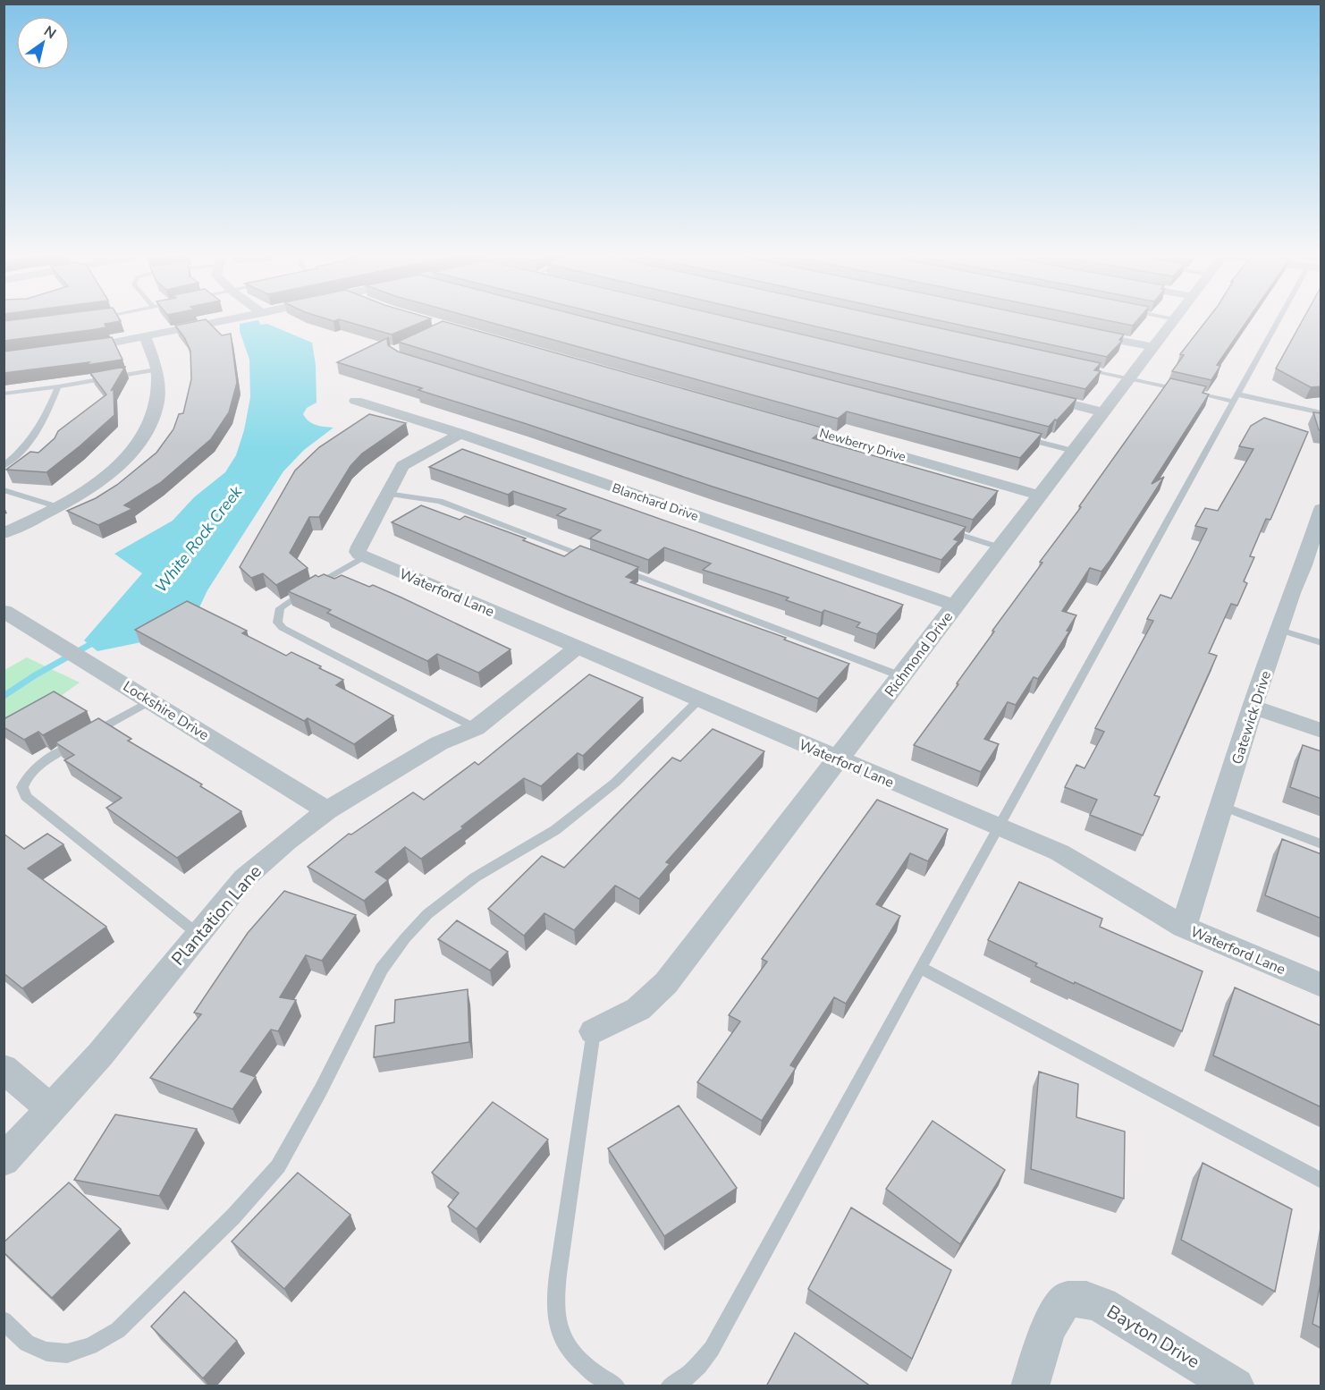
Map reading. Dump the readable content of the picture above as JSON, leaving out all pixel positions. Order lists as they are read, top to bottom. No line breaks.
{"streets":{"street":["Newberry Drive","Blanchard Drive","Waterford Lane","Richmond Drive","Lockshire Drive","Gatewick Drive","Plantation Lane","Bayton Drive"]},"crossings":[["Newberry Drive","Richmond Drive"],["Blanchard Drive","Richmond Drive"],["Waterford Lane","Richmond Drive"],["Waterford Lane","Gatewick Drive"],["Waterford Lane","Plantation Lane"],["Lockshire Drive","Plantation Lane"]],"water":["White Rock Creek"],"north":"top right"}
